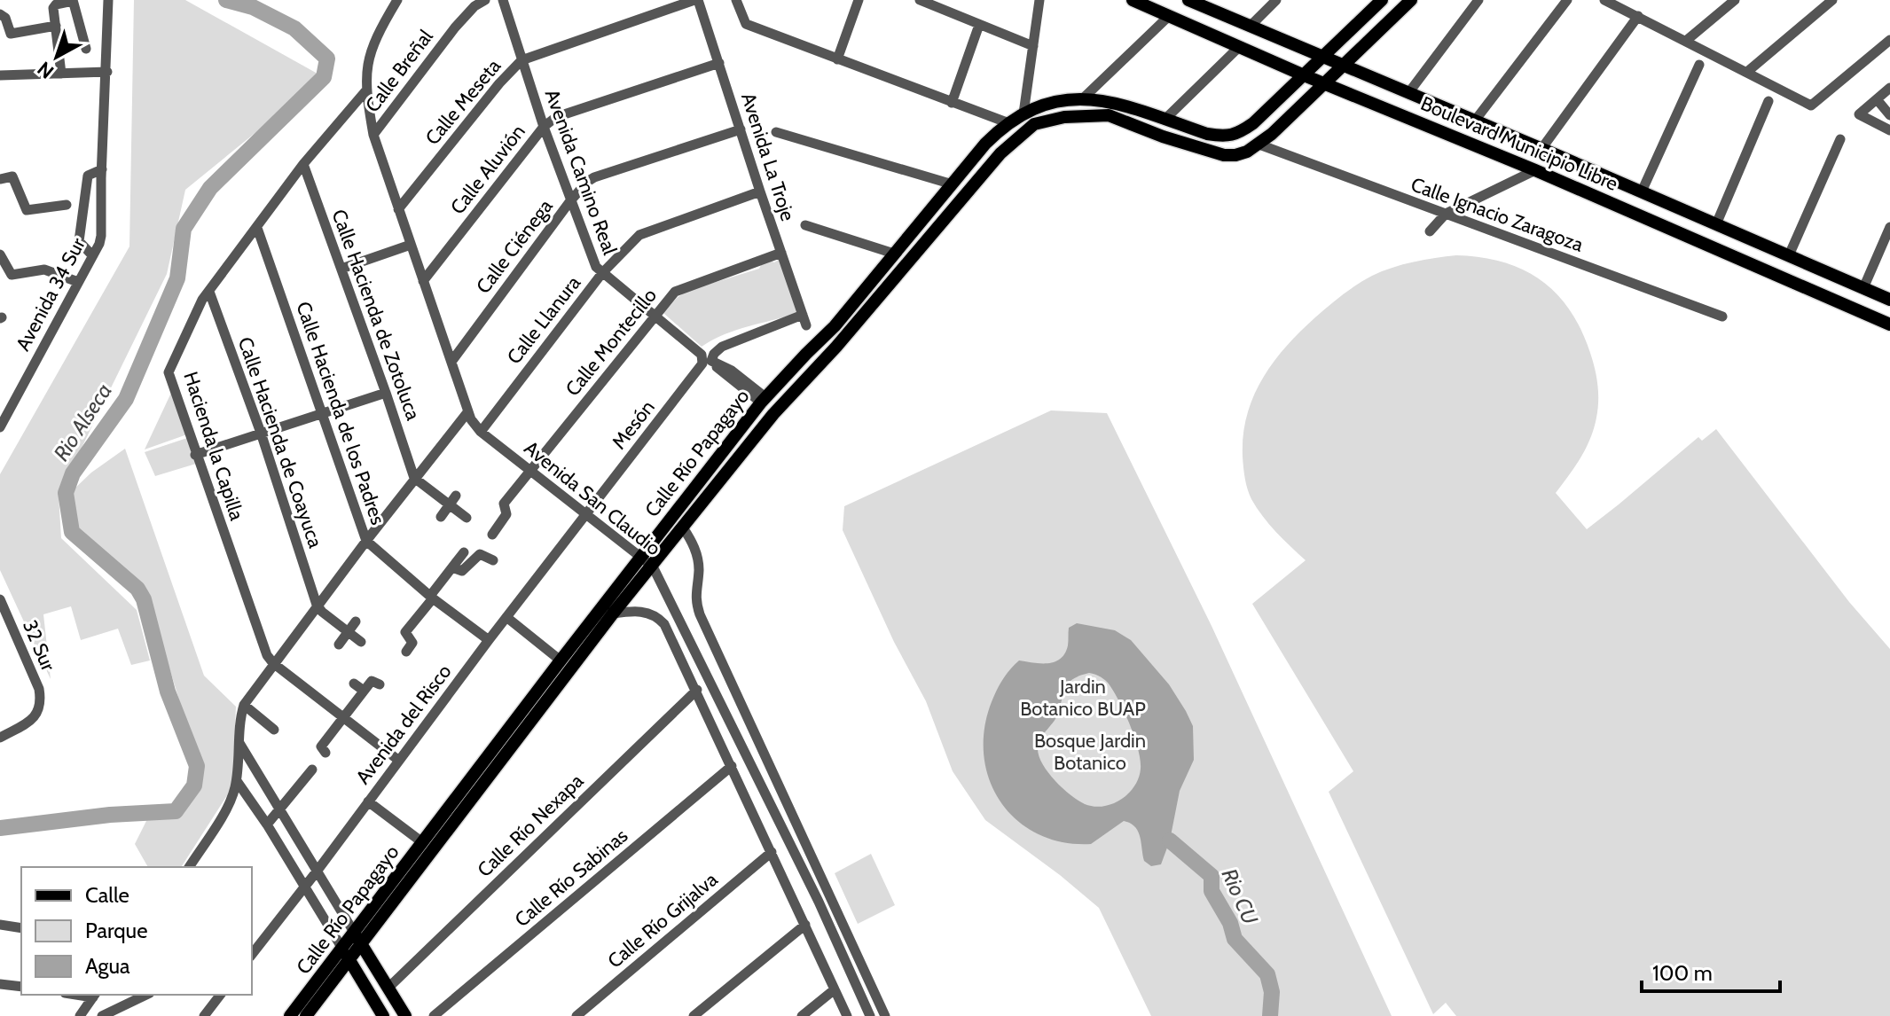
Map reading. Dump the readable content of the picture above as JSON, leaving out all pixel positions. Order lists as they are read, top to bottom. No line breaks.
{"streets":{"main road":["Boulevard Municipio Libre","Calle Río Papagayo"],"street":["Calle Breñal","Calle Meseta","Avenida La Troje","Calle Aluvión","Avenida Camino Real","Calle Ignacio Zaragoza","Calle Ciénega","Avenida 34 Sur","Calle Hacienda de Zotoluca","Calle Llanura","Calle Montecillo","Calle Hacienda de los Padres","Mesón","Calle Hacienda de Coayuca","Hacienda la Capilla","Avenida San Claudio","32 Sur","Avenida del Risco","Calle Río Nexapa","Calle Río Sabinas","Calle Río Grijalva"]},"crossings":[["Calle Breñal","Avenida San Claudio"],["Calle Meseta","Avenida La Troje"],["Calle Meseta","Avenida Camino Real"],["Calle Meseta","Avenida San Claudio"],["Boulevard Municipio Libre","Calle Río Papagayo"],["Avenida La Troje","Calle Aluvión"],["Avenida La Troje","Calle Ciénega"],["Avenida La Troje","Calle Llanura"],["Avenida La Troje","Calle Montecillo"],["Avenida La Troje","Calle Río Papagayo"],["Calle Aluvión","Avenida Camino Real"],["Calle Aluvión","Avenida San Claudio"],["Avenida Camino Real","Calle Ciénega"],["Avenida Camino Real","Calle Llanura"],["Avenida Camino Real","Calle Montecillo"],["Avenida Camino Real","Mesón"],["Calle Ignacio Zaragoza","Calle Río Papagayo"],["Calle Ciénega","Avenida San Claudio"],["Calle Hacienda de Zotoluca","Hacienda la Capilla"],["Calle Llanura","Avenida San Claudio"],["Calle Montecillo","Avenida San Claudio"],["Calle Hacienda de los Padres","Hacienda la Capilla"],["Calle Hacienda de los Padres","Avenida del Risco"],["Mesón","Avenida San Claudio"],["Mesón","Avenida del Risco"],["Calle Hacienda de Coayuca","Hacienda la Capilla"],["Hacienda la Capilla","Avenida San Claudio"],["Hacienda la Capilla","Avenida del Risco"],["Calle Río Papagayo","Avenida San Claudio"],["Avenida San Claudio","Avenida del Risco"]],"water":["Rio Alseca","Rio CU"],"parks":["Jardin Botanico BUAP","Bosque Jardin Botanico"],"legend":["Calle","Parque","Agua"],"scale_bar":"100 m","north":"bottom left"}
